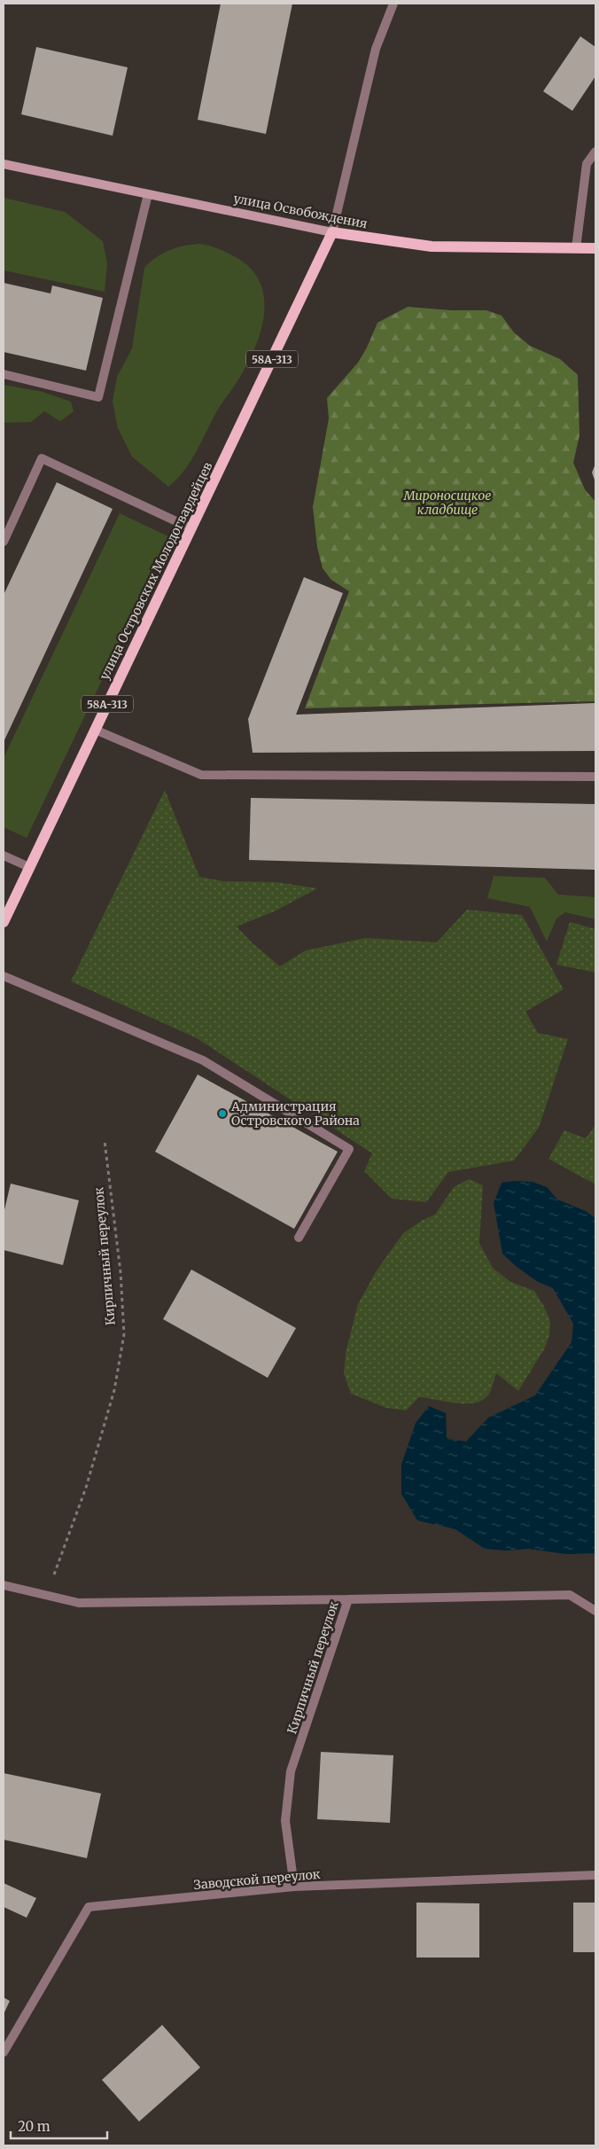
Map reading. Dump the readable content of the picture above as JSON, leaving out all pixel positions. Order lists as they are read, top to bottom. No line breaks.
{"streets":{"main road":["улица Освобождения","58А-313","улица Островских Молодогвардейцев"],"street":["Кирпичный переулок","Заводской переулок"]},"crossings":[["улица Освобождения","улица Островских Молодогвардейцев"],["Кирпичный переулок","Заводской переулок"]],"parks":["Мироносицкое кладбище"],"places":["Администрация Островского Района"],"scale_bar":"20 m"}
